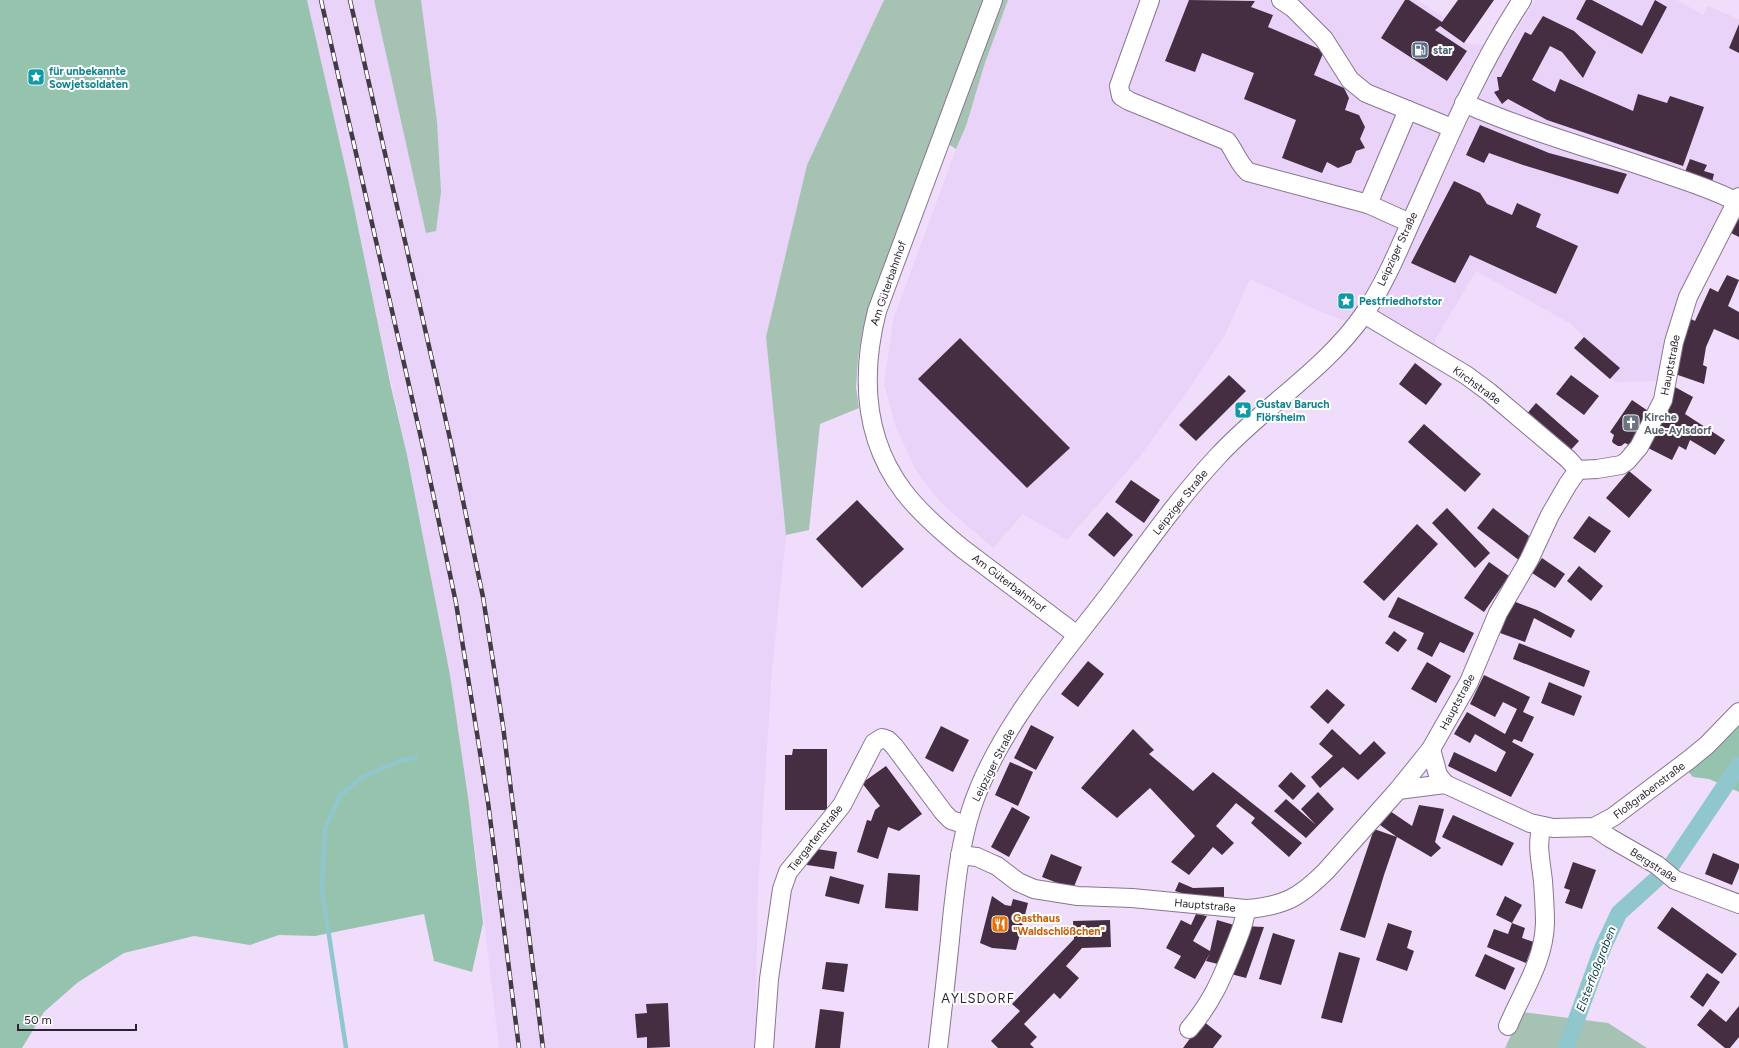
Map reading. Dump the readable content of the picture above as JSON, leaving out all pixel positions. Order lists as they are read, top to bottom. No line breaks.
{"streets":{"street":["Leipziger Straße","Am Güterbahnhof","Hauptstraße","Kirchstraße","Floßgrabenstraße","Tiergartenstraße","Bergstraße"]},"crossings":[["Leipziger Straße","Am Güterbahnhof"],["Leipziger Straße","Hauptstraße"],["Leipziger Straße","Kirchstraße"],["Leipziger Straße","Tiergartenstraße"],["Hauptstraße","Kirchstraße"],["Floßgrabenstraße","Bergstraße"]],"districts":["AYLSDORF"],"water":["Elsterfloßgraben"],"places":{"fuel station":["star"],"place":["für unbekannte Sowjetsoldaten","Pestfriedhofstor","Gustav Baruch Flörsheim"],"church":["Kirche Aue-Aylsdorf"],"restaurant":["Gasthaus \"Waldschlößchen\""]},"scale_bar":"50 m"}
